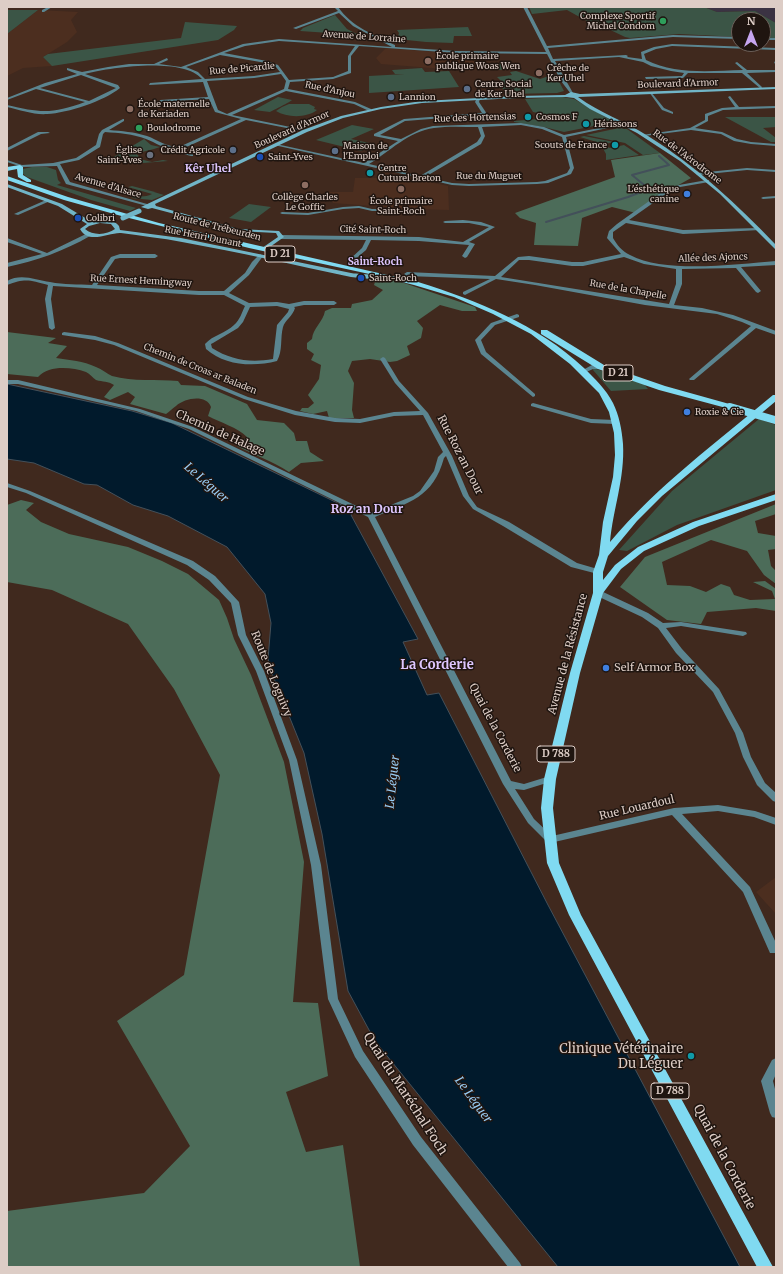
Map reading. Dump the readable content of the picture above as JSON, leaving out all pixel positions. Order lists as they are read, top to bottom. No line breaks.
{"streets":{"main road":["Boulevard d'Armor","Rue de l'Aérodrome","Route de Trébeurden","Rue Henri Dunant","D 21","Avenue de la Résistance","Quai de la Corderie","D 788"],"street":["Avenue de Lorraine","Rue de Picardie","Rue d'Anjou","Rue des Hortensias","Rue du Muguet","Avenue d'Alsace","Cité Saint-Roch","Allée des Ajoncs","Rue Ernest Hemingway","Rue de la Chapelle","Chemin de Croas ar Baladen","Chemin de Halage","Rue Roz an Dour","Route de Loguivy","Rue Louardoul","Quai du Maréchal Foch"]},"crossings":[["Boulevard d'Armor","Rue d'Anjou"],["Boulevard d'Armor","Rue de l'Aérodrome"],["Boulevard d'Armor","Rue du Muguet"],["Rue des Hortensias","Rue de l'Aérodrome"],["Rue des Hortensias","Rue du Muguet"],["Rue de l'Aérodrome","Allée des Ajoncs"],["Route de Trébeurden","Rue Henri Dunant"],["Route de Trébeurden","D 21"],["Rue Henri Dunant","D 21"],["D 21","Avenue de la Résistance"],["Chemin de Croas ar Baladen","Rue Roz an Dour"],["Chemin de Halage","Quai de la Corderie"],["Rue Roz an Dour","Avenue de la Résistance"],["Avenue de la Résistance","Quai de la Corderie"],["Avenue de la Résistance","Rue Louardoul"],["Route de Loguivy","Quai du Maréchal Foch"],["Quai de la Corderie","Rue Louardoul"]],"districts":["Kêr Uhel","Saint-Roch","Roz an Dour","La Corderie"],"water":["Le Léguer"],"places":["Complexe Sportif Michel Condom","École primaire publique Woas Wen","Crêche de Ker Uhel","Centre Social de Ker Uhel","Lannion","École maternelle de Keriaden","Cosmos F","Hérissons","Boulodrome","Scouts de France","Crédit Agricole","Maison de l'Emploi","Église Saint-Yves","Saint-Yves","Centre Cuturel Breton","Collège Charles Le Goffic","École primaire Saint-Roch","L'ésthétique canine","Colibri","Saint-Roch","Roxie & Cie","Self Armor Box","Clinique Vétérinaire Du Léguer"],"north":"top"}
